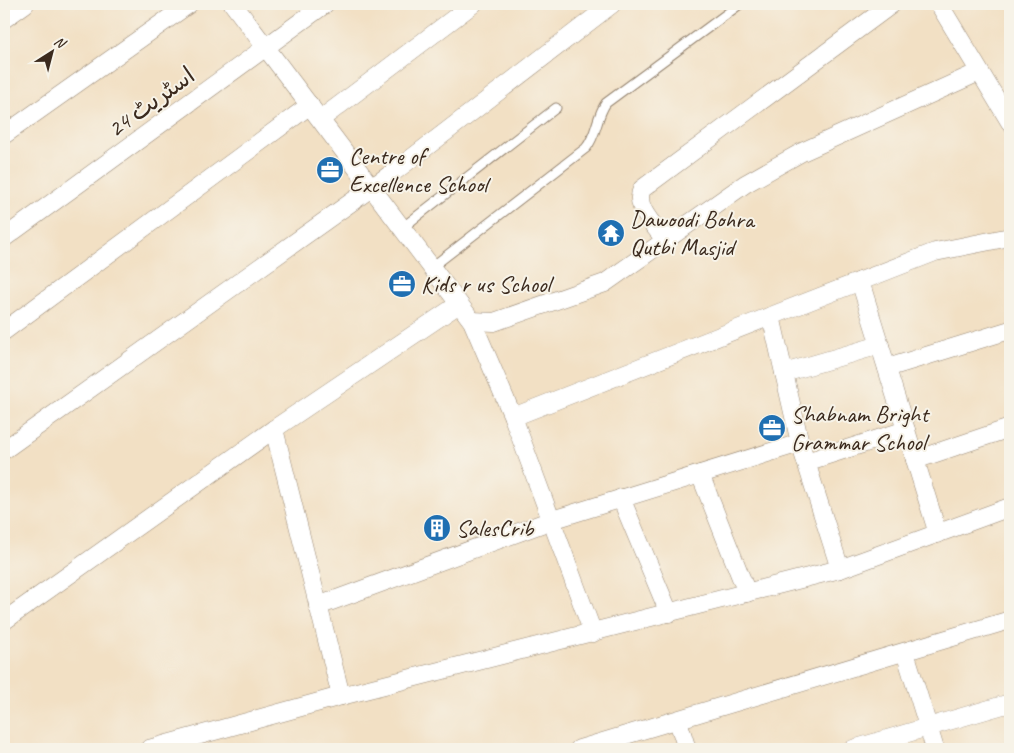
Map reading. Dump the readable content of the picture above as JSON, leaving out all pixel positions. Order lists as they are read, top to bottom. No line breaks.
{"streets":{"street":["اسٹریٹ 24"]},"places":{"office":["Centre of Excellence School","Kids r us School","Shabnam Bright Grammar School"],"temple":["Dawoodi Bohra Qutbi Masjid"],"building":["SalesCrib"]},"north":"top right"}
